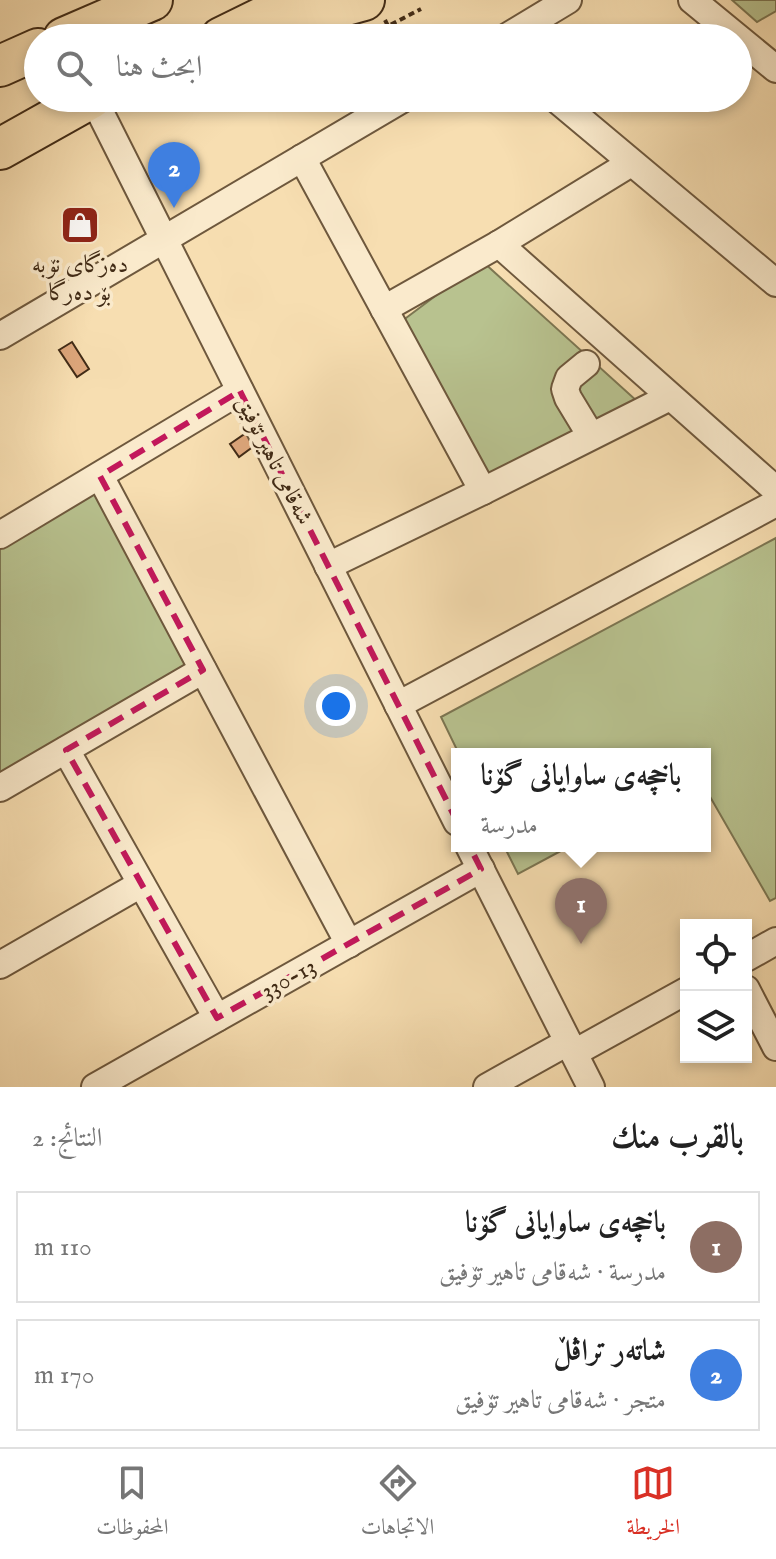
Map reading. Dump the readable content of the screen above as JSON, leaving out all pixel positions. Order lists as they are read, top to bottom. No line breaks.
{"streets":{"street":["شەقامی تاهیر تۆفیق","330-13"]},"places":{"shop":["دەزگای نۆبە بۆ دەرگا"]},"page":{"search":"ابحث هنا","pins":["2","1"],"popup":["باخچەی ساوایانی گۆنا","مدرسة"],"heading":["بالقرب منك","النتائج: 2"],"list":[{"mark":"1","name":"باخچەی ساوایانی گۆنا","note":"مدرسة · شەقامی تاهیر تۆفیق","value":"110 m"},{"mark":"2","name":"شاتەر تراڤڵ","note":"متجر · شەقامی تاهیر تۆفیق","value":"170 m"}],"nav":["الخريطة","الاتجاهات","المحفوظات"]}}
